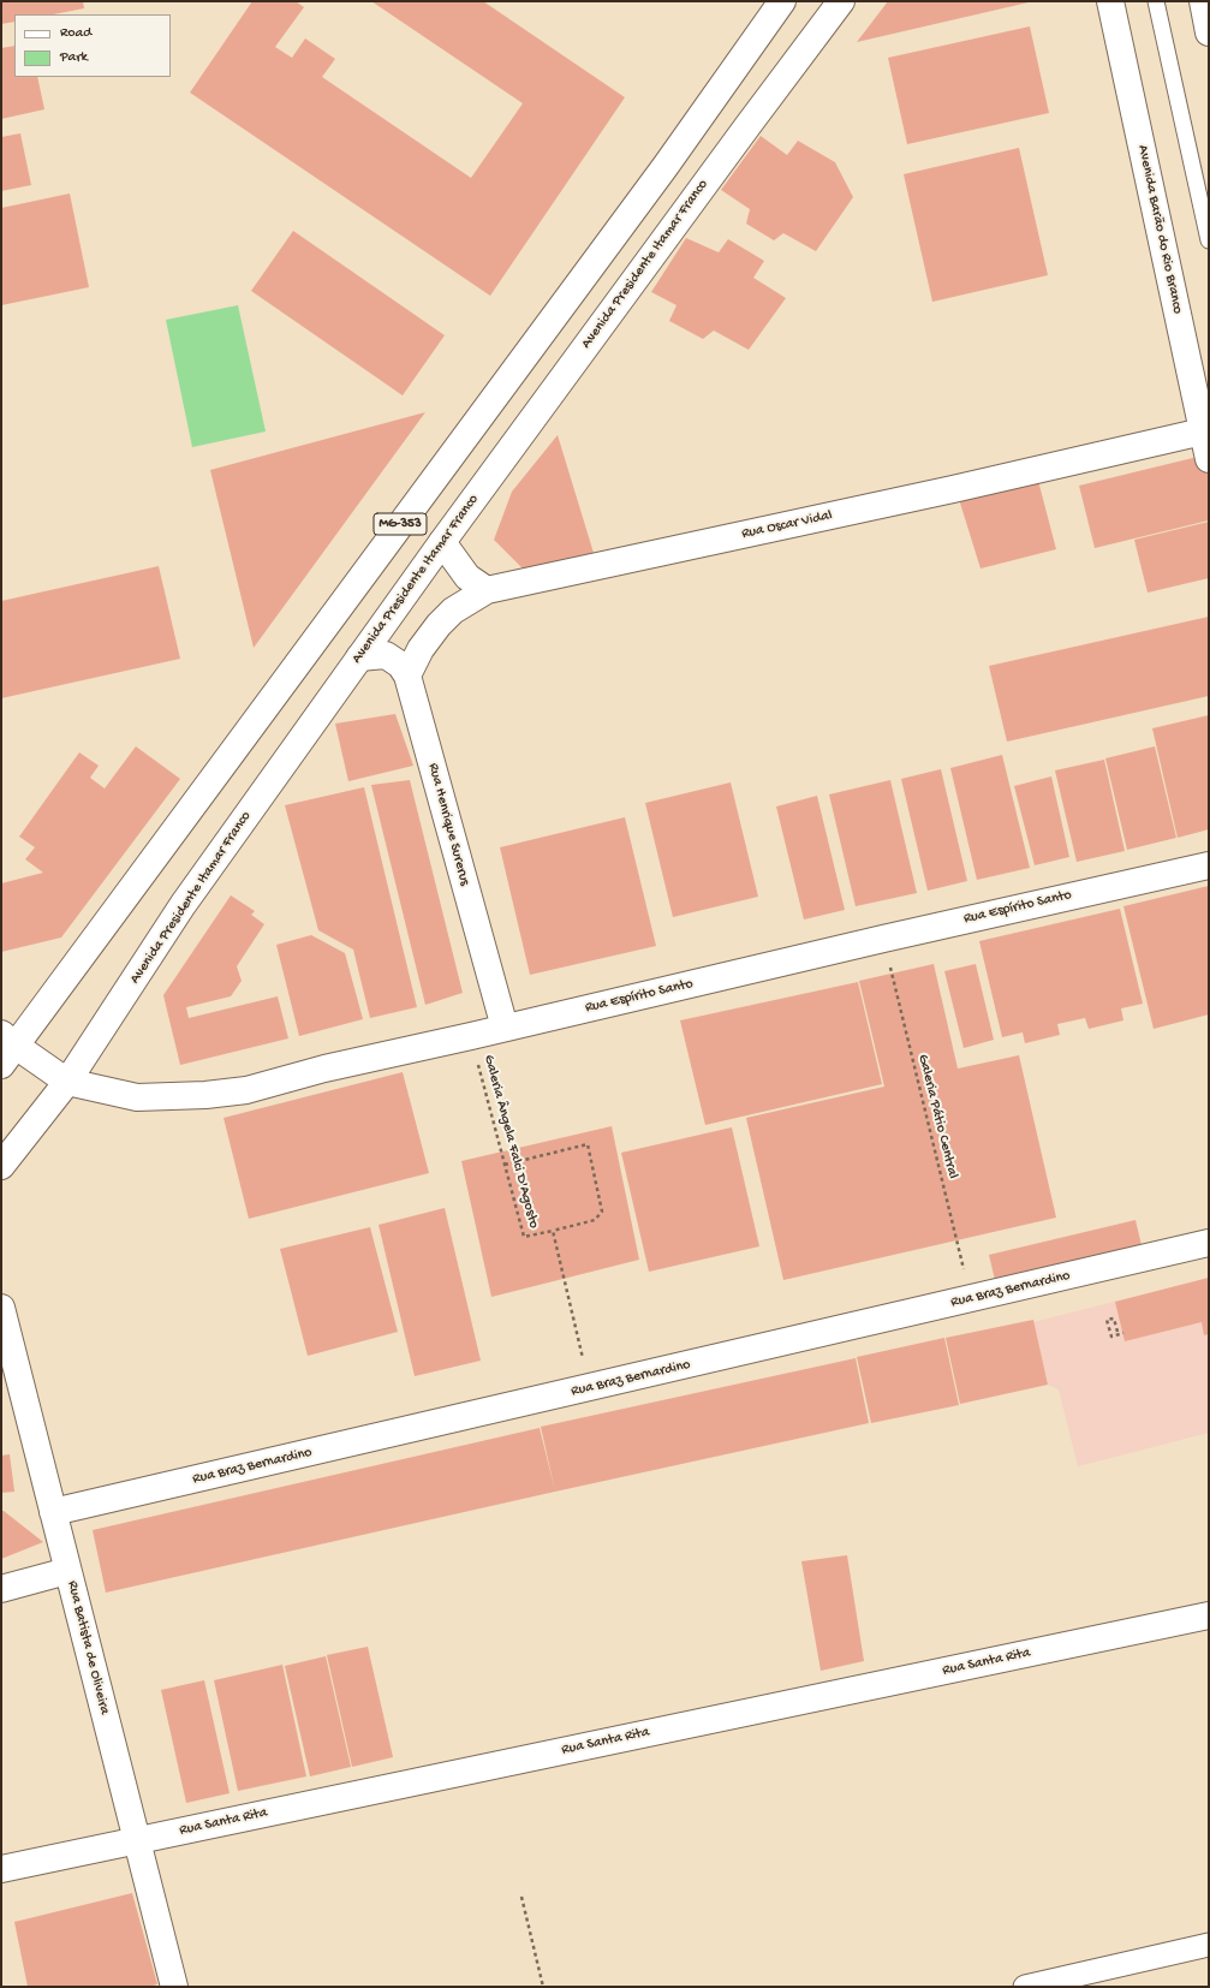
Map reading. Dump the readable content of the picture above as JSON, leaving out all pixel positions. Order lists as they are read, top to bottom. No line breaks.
{"streets":{"street":["Avenida Barão do Rio Branco","Avenida Presidente Itamar Franco","MG-353","Rua Oscar Vidal","Rua Henrique Surerus","Rua Espírito Santo","Rua Braz Bernardino","Rua Batista de Oliveira","Rua Santa Rita"],"path":["Galeria Pátio Central","Galeria Ângela Falci D'Agosto"]},"crossings":[["Avenida Barão do Rio Branco","Rua Oscar Vidal"],["Avenida Presidente Itamar Franco","Rua Henrique Surerus"],["Avenida Presidente Itamar Franco","Rua Espírito Santo"],["Rua Oscar Vidal","Rua Henrique Surerus"],["Rua Henrique Surerus","Rua Espírito Santo"],["Rua Espírito Santo","Galeria Pátio Central"],["Rua Espírito Santo","Galeria Ângela Falci D'Agosto"],["Galeria Pátio Central","Rua Braz Bernardino"],["Galeria Ângela Falci D'Agosto","Rua Braz Bernardino"],["Rua Braz Bernardino","Rua Batista de Oliveira"],["Rua Batista de Oliveira","Rua Santa Rita"]],"legend":["Road","Park"]}
